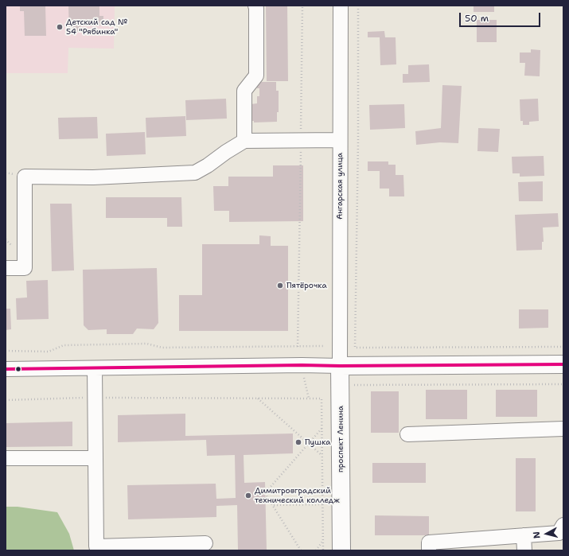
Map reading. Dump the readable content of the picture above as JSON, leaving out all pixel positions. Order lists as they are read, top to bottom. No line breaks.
{"streets":{"main road":["проспект Ленина"],"street":["Ангарская улица"]},"crossings":[["Ангарская улица","проспект Ленина"]],"places":["Детский сад № 54 \"Рябинка\"","Пятёрочка","Пушка","Димитровградский технический колледж"],"scale_bar":"50 m","north":"left"}
